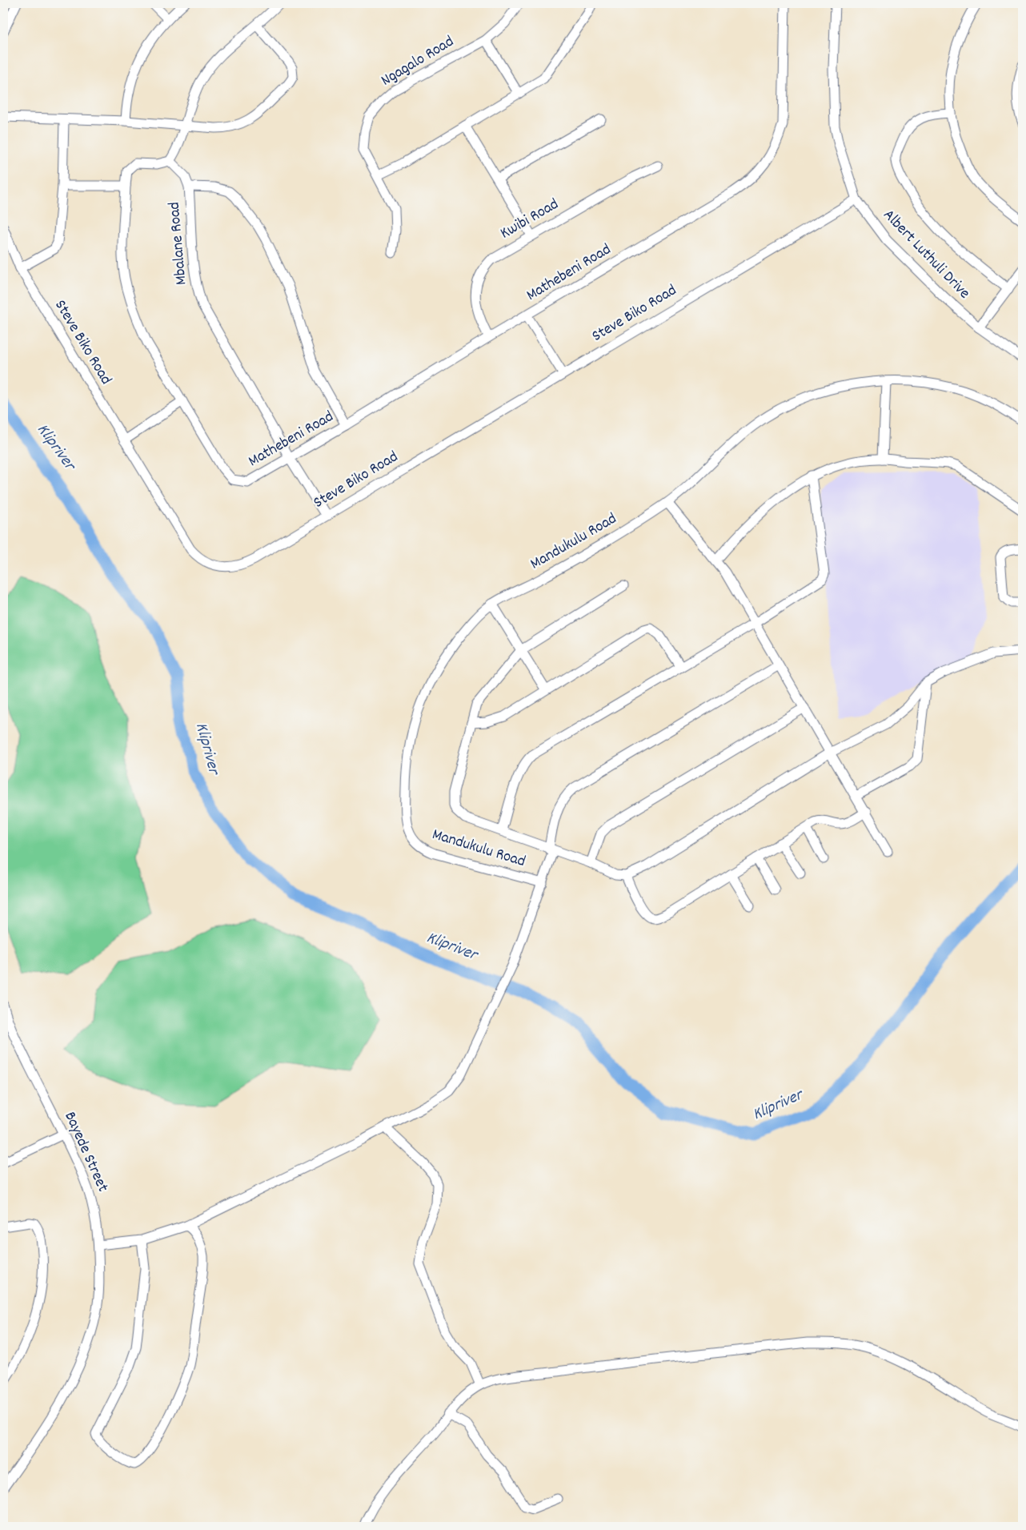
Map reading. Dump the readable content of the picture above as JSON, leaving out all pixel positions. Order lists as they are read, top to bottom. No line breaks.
{"streets":{"street":["Ngagalo Road","Kwibi Road","Mbalane Road","Albert Luthuli Drive","Mathebeni Road","Steve Biko Road","Mandukulu Road","Bayede Street"]},"crossings":[["Kwibi Road","Mathebeni Road"],["Mbalane Road","Mathebeni Road"],["Mbalane Road","Steve Biko Road"],["Albert Luthuli Drive","Steve Biko Road"]],"water":["Klipriver"]}
